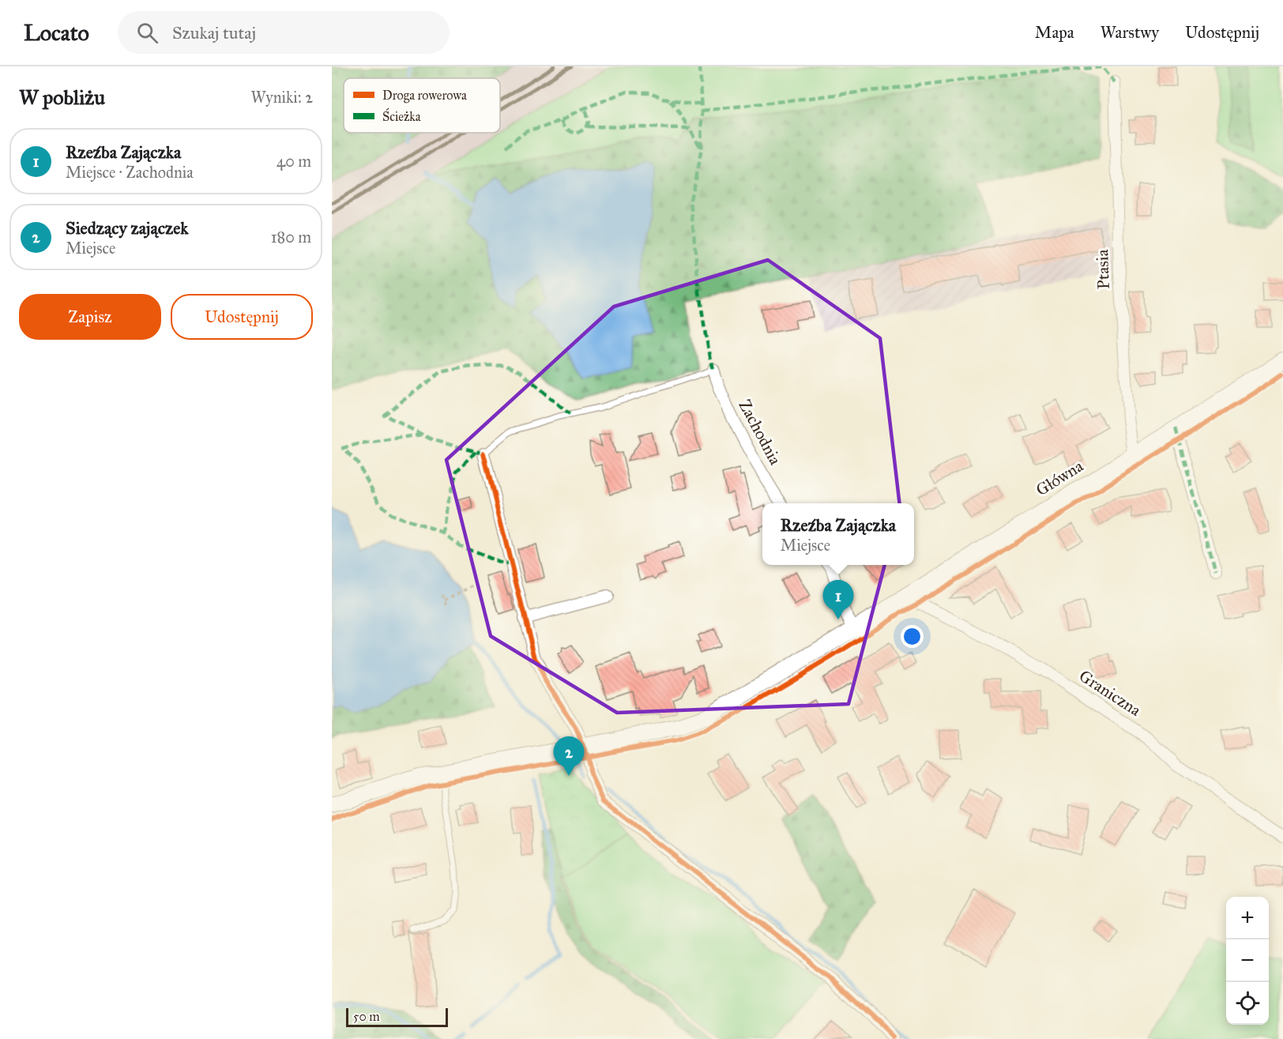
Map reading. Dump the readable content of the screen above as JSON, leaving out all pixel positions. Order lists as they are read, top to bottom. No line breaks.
{"streets":{"main road":["Główna"],"street":["Ptasia","Zachodnia","Graniczna"]},"crossings":[["Ptasia","Główna"],["Główna","Graniczna"]],"legend":["Droga rowerowa","Ścieżka"],"scale_bar":"50 m","page":{"header":"Locato","search":"Szukaj tutaj","nav":["Mapa","Warstwy","Udostępnij"],"heading":["W pobliżu","Wyniki: 2"],"list":[{"mark":"1","name":"Rzeźba Zajączka","note":"Miejsce · Zachodnia","value":"40 m"},{"mark":"2","name":"Siedzący zajączek","note":"Miejsce","value":"180 m"}],"buttons":["Zapisz","Udostępnij"],"popup":["Rzeźba Zajączka","Miejsce"],"pins":["1","2"],"map_buttons":["+","−"],"scale":"50 m"}}
